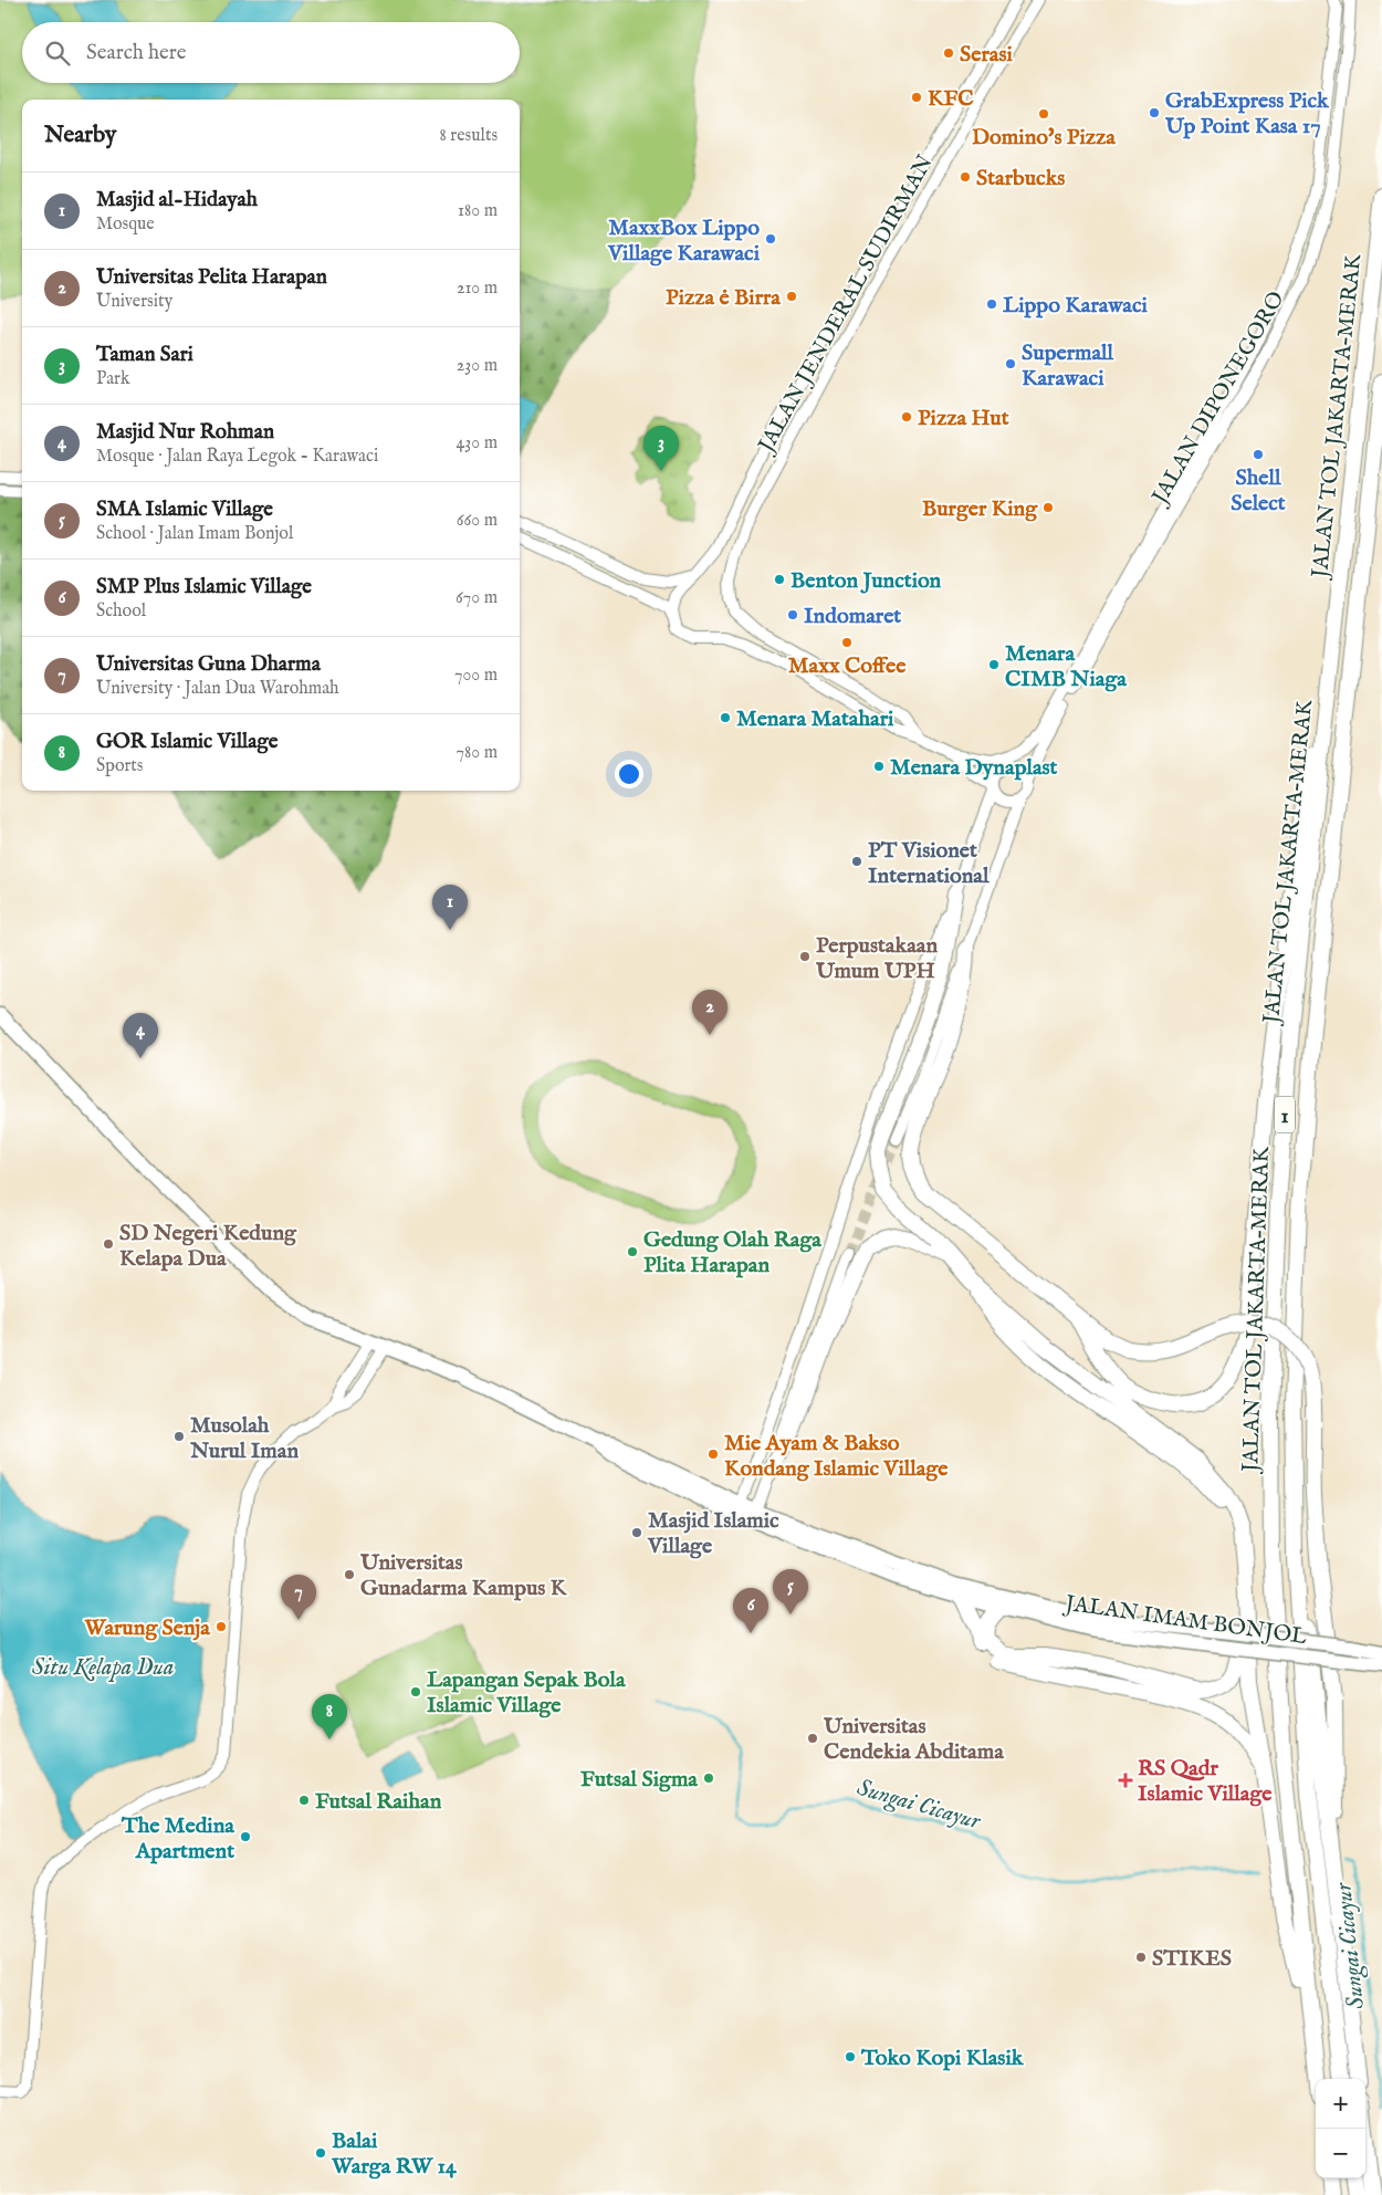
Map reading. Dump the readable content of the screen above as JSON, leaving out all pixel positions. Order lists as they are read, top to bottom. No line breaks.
{"streets":{"highway":["JALAN TOL JAKARTA–MERAK","1"],"main road":["JALAN IMAM BONJOL"],"street":["JALAN JENDERAL SUDIRMAN","JALAN DIPONEGORO"]},"water":["Situ Kelapa Dua","Sungai Cicayur"],"places":{"other":["Serasi","KFC","GrabExpress Pick Up Point Kasa 17","Domino's Pizza","Starbucks","MaxxBox Lippo Village Karawaci","Pizza ė Birra","Lippo Karawaci","Supermall Karawaci","Pizza Hut","Shell Select","Burger King","Benton Junction","Indomaret","Maxx Coffee","Menara CIMB Niaga","Menara Matahari","Menara Dynaplast","PT Visionet International","Perpustakaan Umum UPH","SD Negeri Kedung Kelapa Dua","Gedung Olah Raga Plita Harapan","Musolah Nurul Iman","Mie Ayam & Bakso Kondang Islamic Village","Masjid Islamic Village","Universitas Gunadarma Kampus K","Warung Senja","Lapangan Sepak Bola Islamic Village","Universitas Cendekia Abditama","Futsal Sigma","Futsal Raihan","The Medina Apartment","STIKES","Toko Kopi Klasik","Balai Warga RW 14"],"health":["RS Qadr Islamic Village"]},"page":{"search":"Search here","heading":["Nearby","8 results"],"list":[{"mark":"1","name":"Masjid al-Hidayah","note":"Mosque","value":"180 m"},{"mark":"2","name":"Universitas Pelita Harapan","note":"University","value":"210 m"},{"mark":"3","name":"Taman Sari","note":"Park","value":"230 m"},{"mark":"4","name":"Masjid Nur Rohman","note":"Mosque · Jalan Raya Legok - Karawaci","value":"430 m"},{"mark":"5","name":"SMA Islamic Village","note":"School · Jalan Imam Bonjol","value":"660 m"},{"mark":"6","name":"SMP Plus Islamic Village","note":"School","value":"670 m"},{"mark":"7","name":"Universitas Guna Dharma","note":"University · Jalan Dua Warohmah","value":"700 m"},{"mark":"8","name":"GOR Islamic Village","note":"Sports","value":"780 m"}],"pins":["3","1","2","4","5","7","6","8"],"map_buttons":["+","−"]}}
